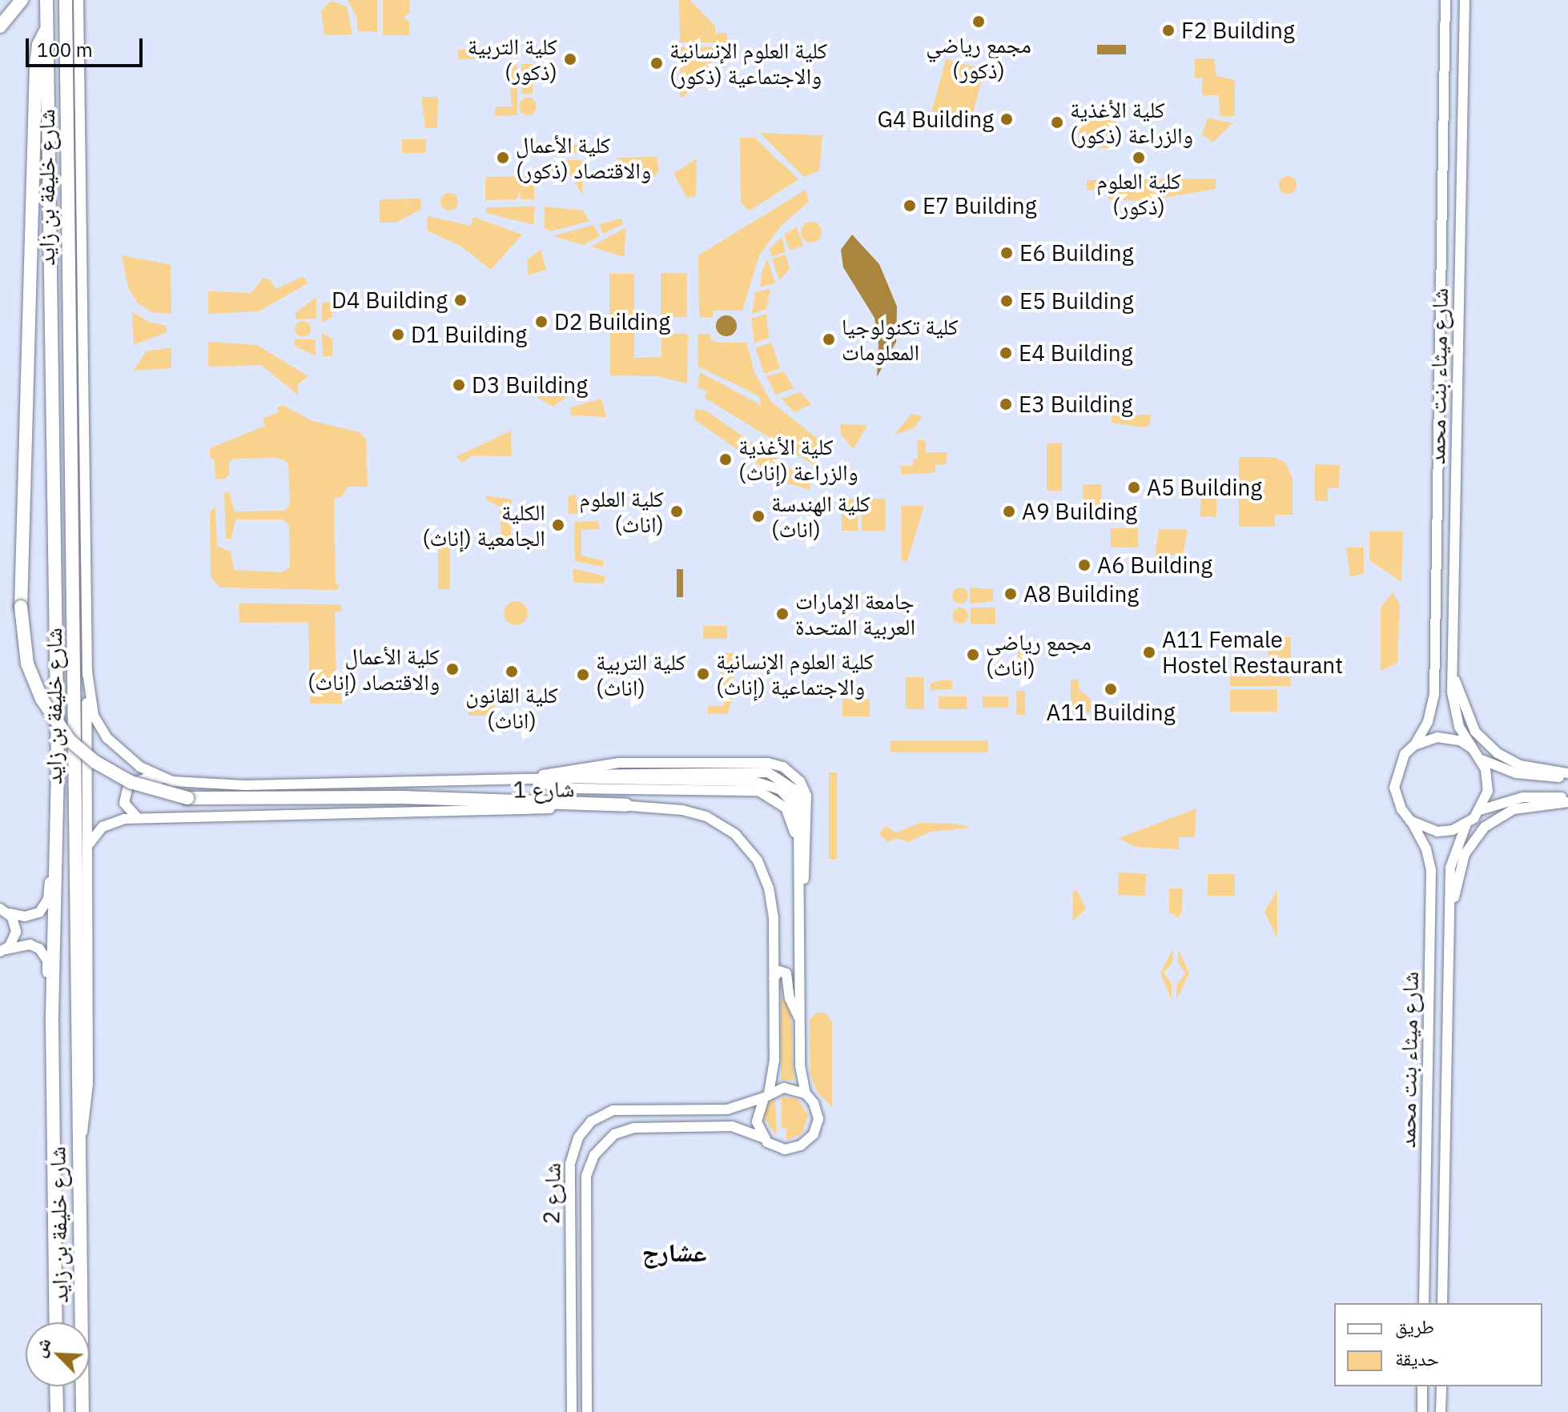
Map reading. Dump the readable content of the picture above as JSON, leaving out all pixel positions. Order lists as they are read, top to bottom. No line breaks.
{"streets":{"highway":["شارع خليفة بن زايد"],"street":["شارع ميثاء بنت محمد","شارع 1","شارع 2"]},"crossings":[["شارع 1","شارع 2"]],"districts":["عشارج"],"places":["مجمع رياضي (ذكور)","F2 Building","كلية التربية (ذكور)","كلية العلوم الإنسانية والاجتماعية (ذكور)","G4 Building","كلية الأغذية والزراعة (ذكور)","كلية الأعمال والاقتصاد (ذكور)","كلية العلوم (ذكور)","E7 Building","E6 Building","D4 Building","E5 Building","D2 Building","D1 Building","كلية تكنولوجيا المعلومات","E4 Building","D3 Building","E3 Building","كلية الأغذية والزراعة (إناث)","A5 Building","كلية العلوم (إناث)","A9 Building","كلية الهندسة (إناث)","الكلية الجامعية (إناث)","A6 Building","A8 Building","جامعة الإمارات العربية المتحدة","A11 Female Hostel Restaurant","مجمع رياضي (إناث)","كلية الأعمال والاقتصاد (إناث)","كلية القانون (إناث)","كلية العلوم الإنسانية والاجتماعية (إناث)","كلية التربية (إناث)","A11 Building"],"legend":["طريق","حديقة"],"scale_bar":"100 m","north":"top left"}
